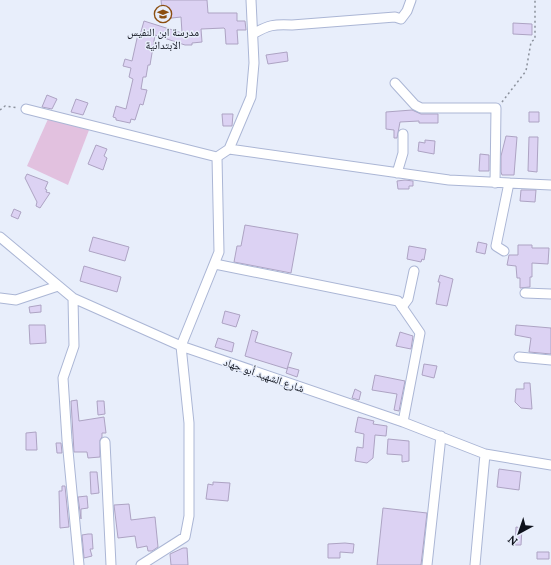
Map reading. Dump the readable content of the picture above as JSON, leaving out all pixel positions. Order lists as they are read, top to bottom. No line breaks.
{"streets":{"street":["شارع الشهيد أبو جهاد"]},"places":{"school or university":["مدرسة ابن النفيس الابتدائية"]},"north":"bottom left"}
